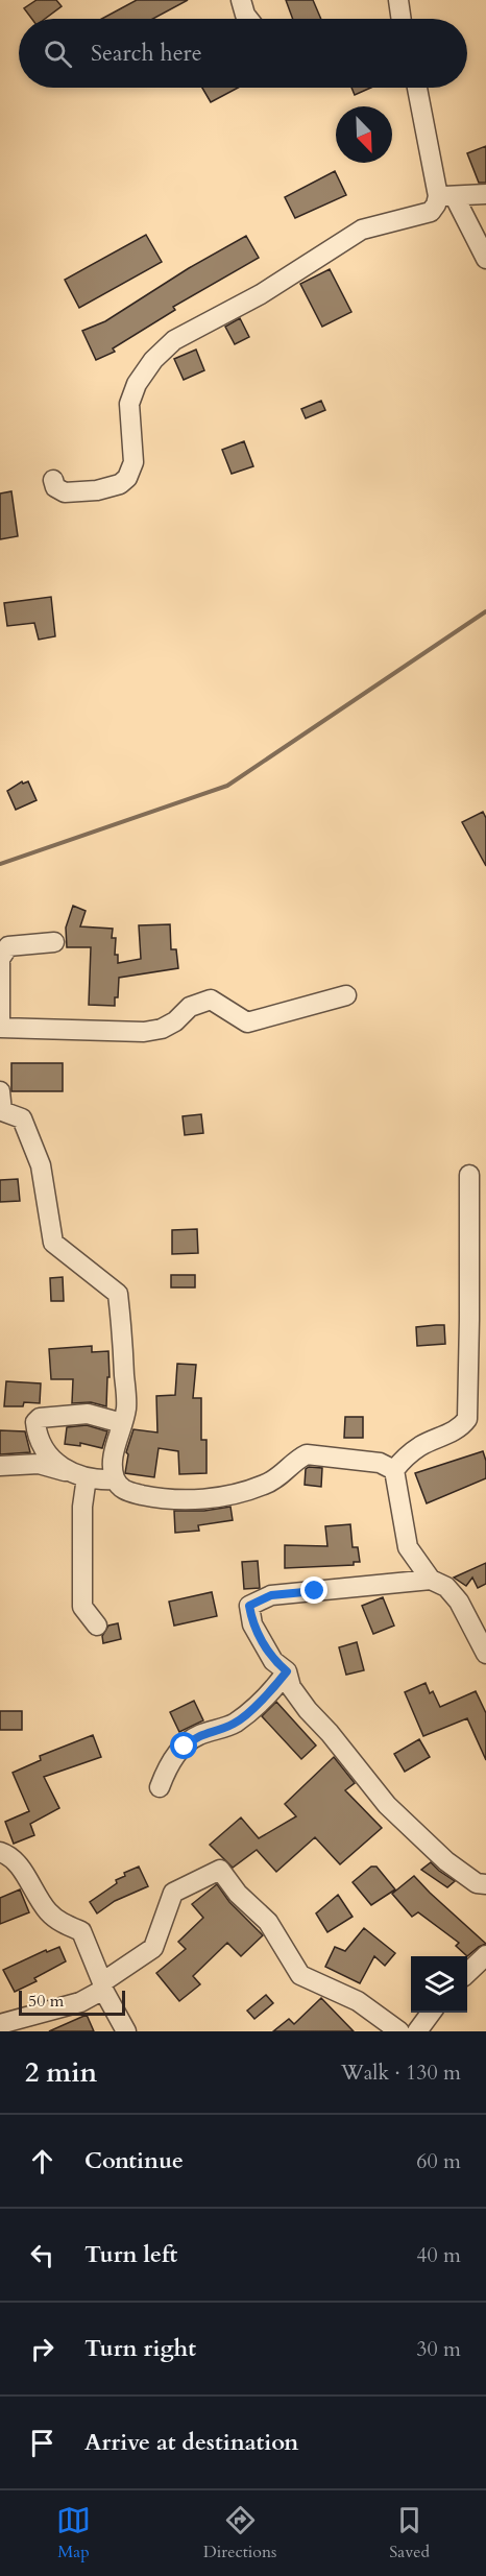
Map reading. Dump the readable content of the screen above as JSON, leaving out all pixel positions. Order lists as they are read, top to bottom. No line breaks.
{"scale_bar":"50 m","north":"bottom right","page":{"search":"Search here","scale":"50 m","heading":["2 min","Walk · 130 m"],"list":[["Continue","60 m"],["Turn left","40 m"],["Turn right","30 m"],"Arrive at destination"],"nav":["Map","Directions","Saved"]}}
